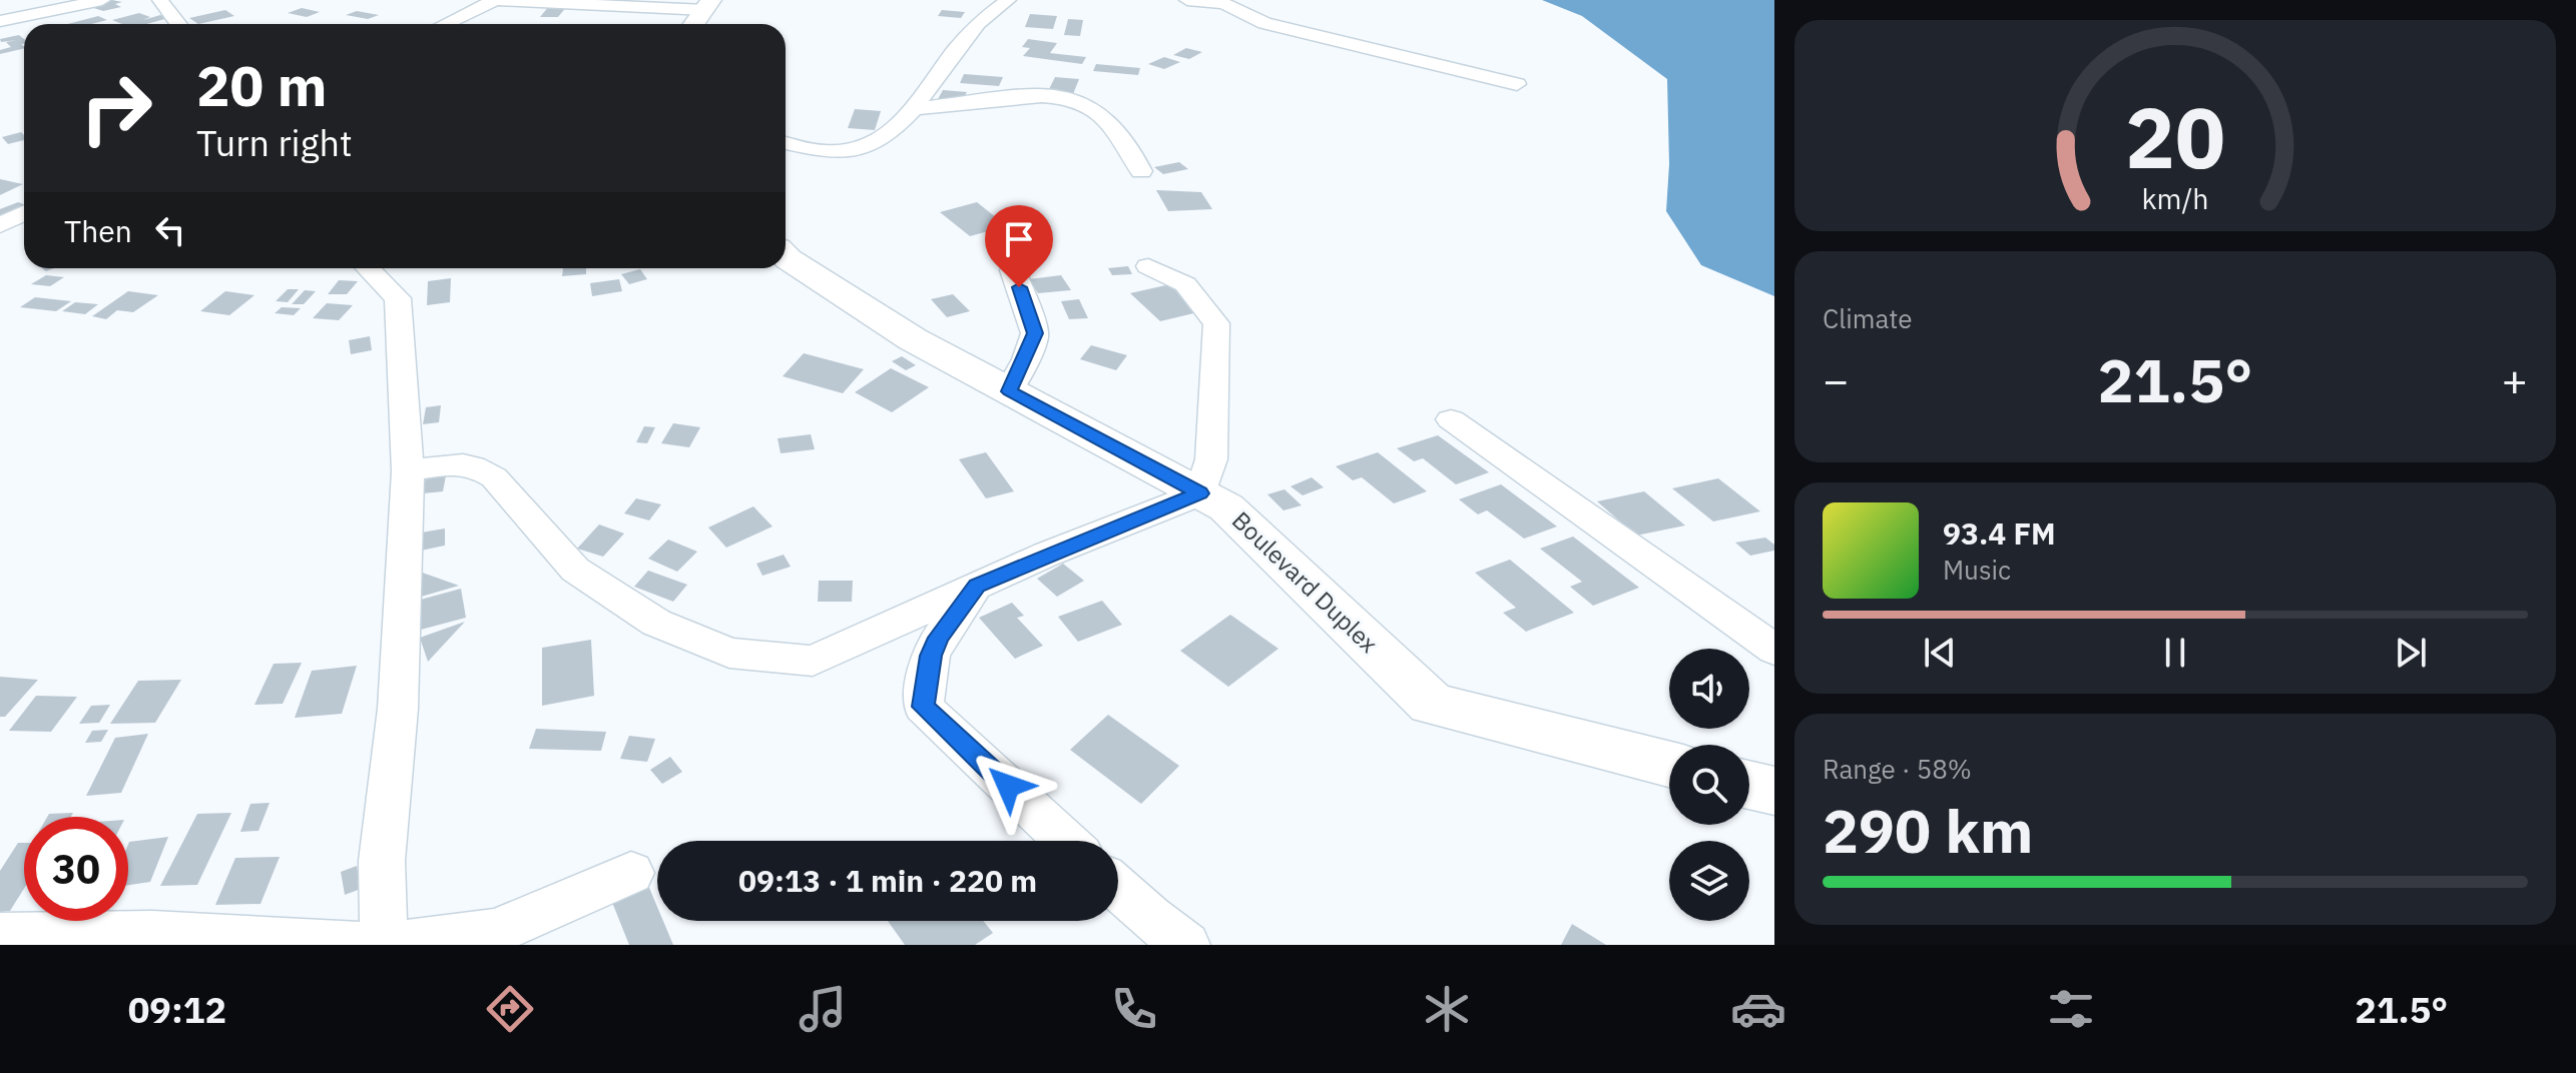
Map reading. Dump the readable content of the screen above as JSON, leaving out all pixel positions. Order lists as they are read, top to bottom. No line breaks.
{"streets":{"street":["Boulevard Duplex"]},"page":{"turn":["20 m","Turn right"],"then":"Then","tile":["Climate",["Range · 58%","290 km"]],"heat":["−","21.5°","+"],"song":["93.4 FM","Music"],"limit":"30","trip":"09:13 · 1 min · 220 m","tabs":["09:12","21.5°"],"gauge":["20","km/h"]}}
